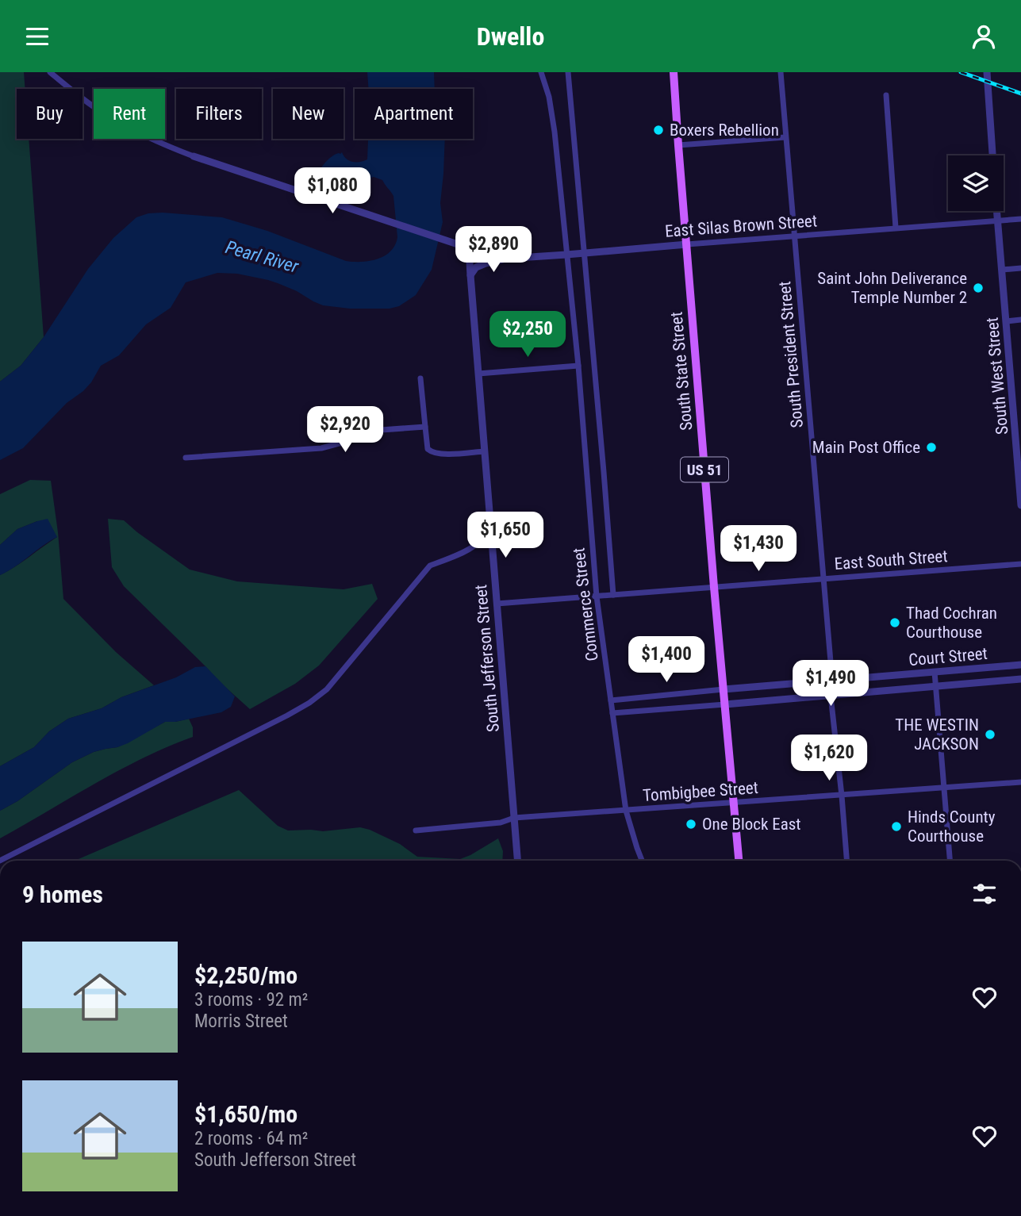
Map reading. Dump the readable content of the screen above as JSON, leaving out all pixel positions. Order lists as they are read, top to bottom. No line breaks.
{"streets":{"main road":["South State Street","US 51"],"street":["East Silas Brown Street","South President Street","South West Street","East South Street","Commerce Street","Court Street","South Jefferson Street","Tombigbee Street"]},"crossings":[["East Silas Brown Street","South President Street"],["East Silas Brown Street","South State Street"],["East Silas Brown Street","South West Street"],["East Silas Brown Street","Commerce Street"],["East Silas Brown Street","South Jefferson Street"],["South President Street","East South Street"],["South President Street","Court Street"],["South President Street","Tombigbee Street"],["South State Street","East South Street"],["South State Street","Court Street"],["South State Street","Tombigbee Street"],["East South Street","Commerce Street"],["East South Street","South Jefferson Street"],["Commerce Street","Court Street"],["Commerce Street","Tombigbee Street"],["South Jefferson Street","Tombigbee Street"]],"water":["Pearl River"],"places":["Boxers Rebellion","Saint John Deliverance Temple Number 2","Main Post Office","Thad Cochran Courthouse","THE WESTIN JACKSON","One Block East","Hinds County Courthouse"],"page":{"header":"Dwello","chip":["Buy","Rent","Filters","New","Apartment"],"price":["$1,080","$2,890","$2,250","$2,920","$1,650","$1,430","$1,400","$1,490","$1,620"],"heading":"9 homes","list":[{"name":"$2,250/mo","note":"3 rooms · 92 m² · Morris Street"},{"name":"$1,650/mo","note":"2 rooms · 64 m² · South Jefferson Street"}]}}
